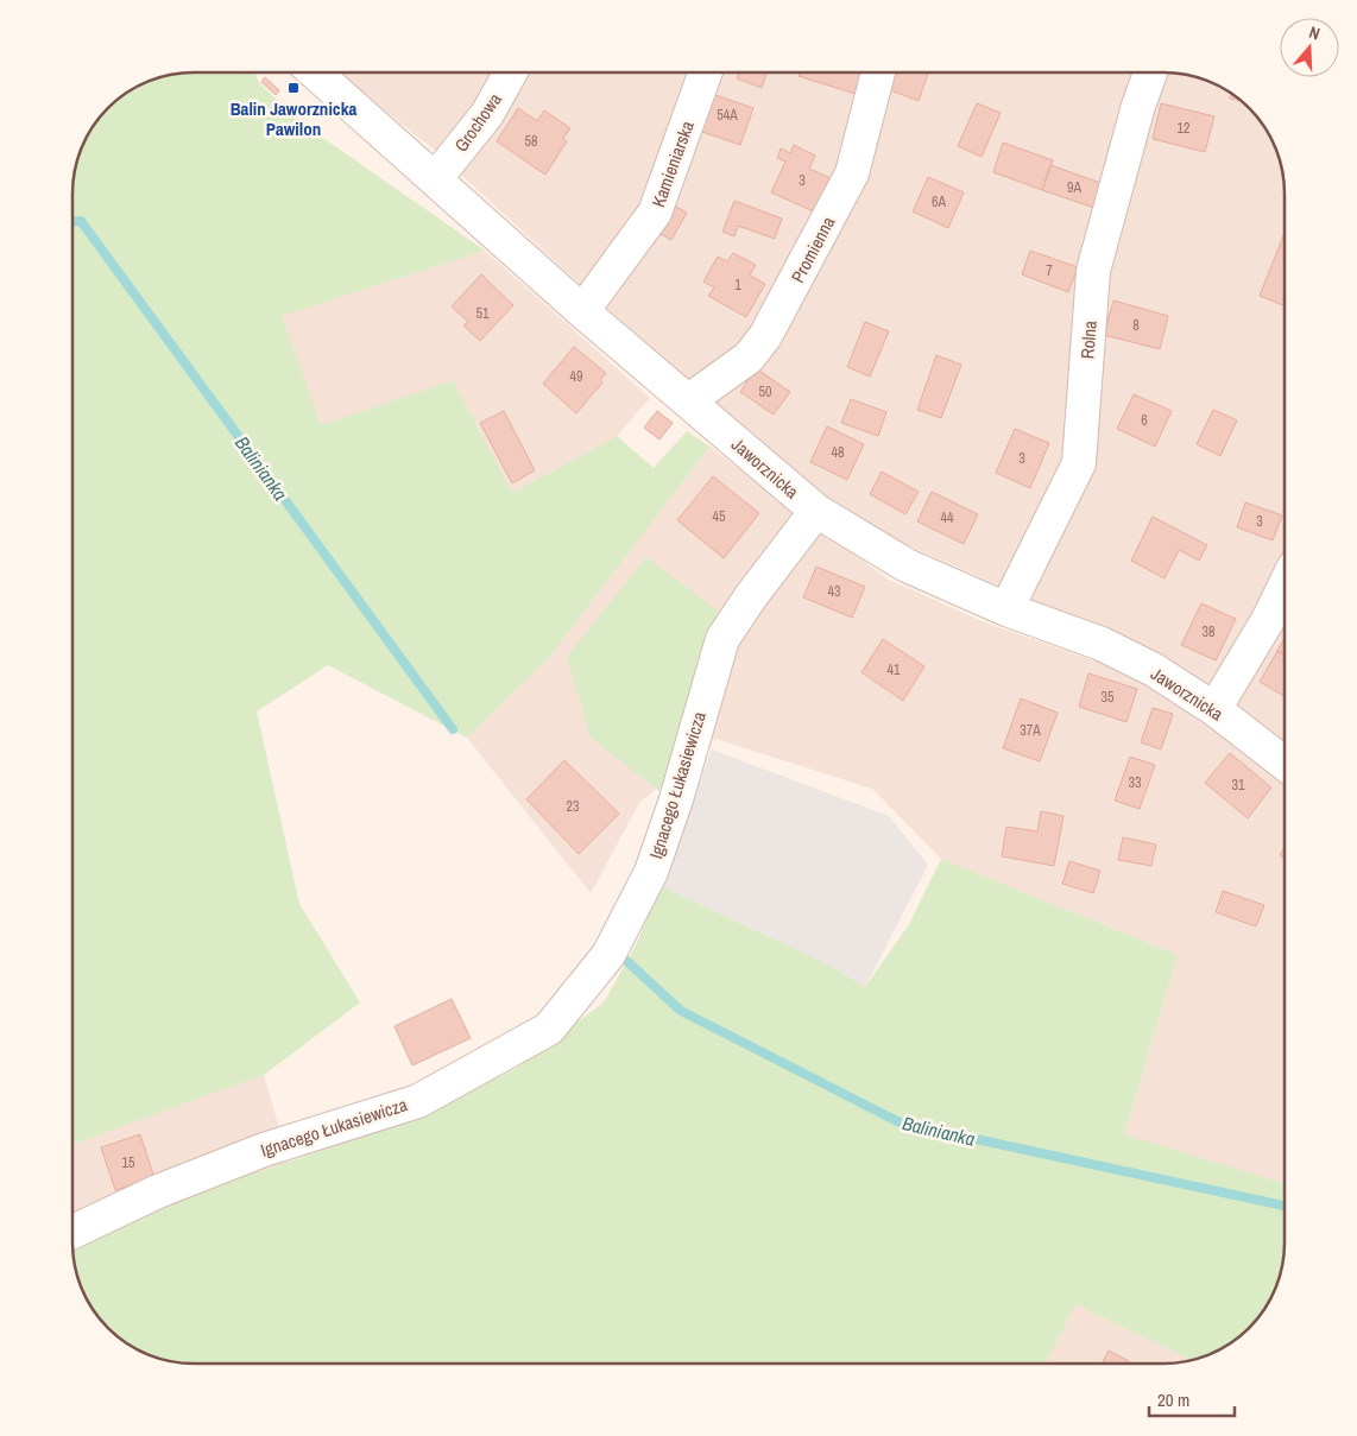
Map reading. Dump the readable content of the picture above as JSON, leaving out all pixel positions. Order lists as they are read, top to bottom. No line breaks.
{"streets":{"street":["Grochowa","Kamieniarska","Promienna","Rolna","Jaworznicka","Ignacego Łukasiewicza"]},"crossings":[["Grochowa","Jaworznicka"],["Kamieniarska","Jaworznicka"],["Promienna","Jaworznicka"],["Rolna","Jaworznicka"],["Jaworznicka","Ignacego Łukasiewicza"]],"water":["Balinianka"],"places":{"transit":["Balin Jaworznicka Pawilon"]},"house_numbers":["54A","12","58","3","9A","6A","7","1","51","8","49","50","6","48","3","45","44","3","43","38","41","35","37A","33","31","23","15"],"scale_bar":"20 m","north":"top"}
